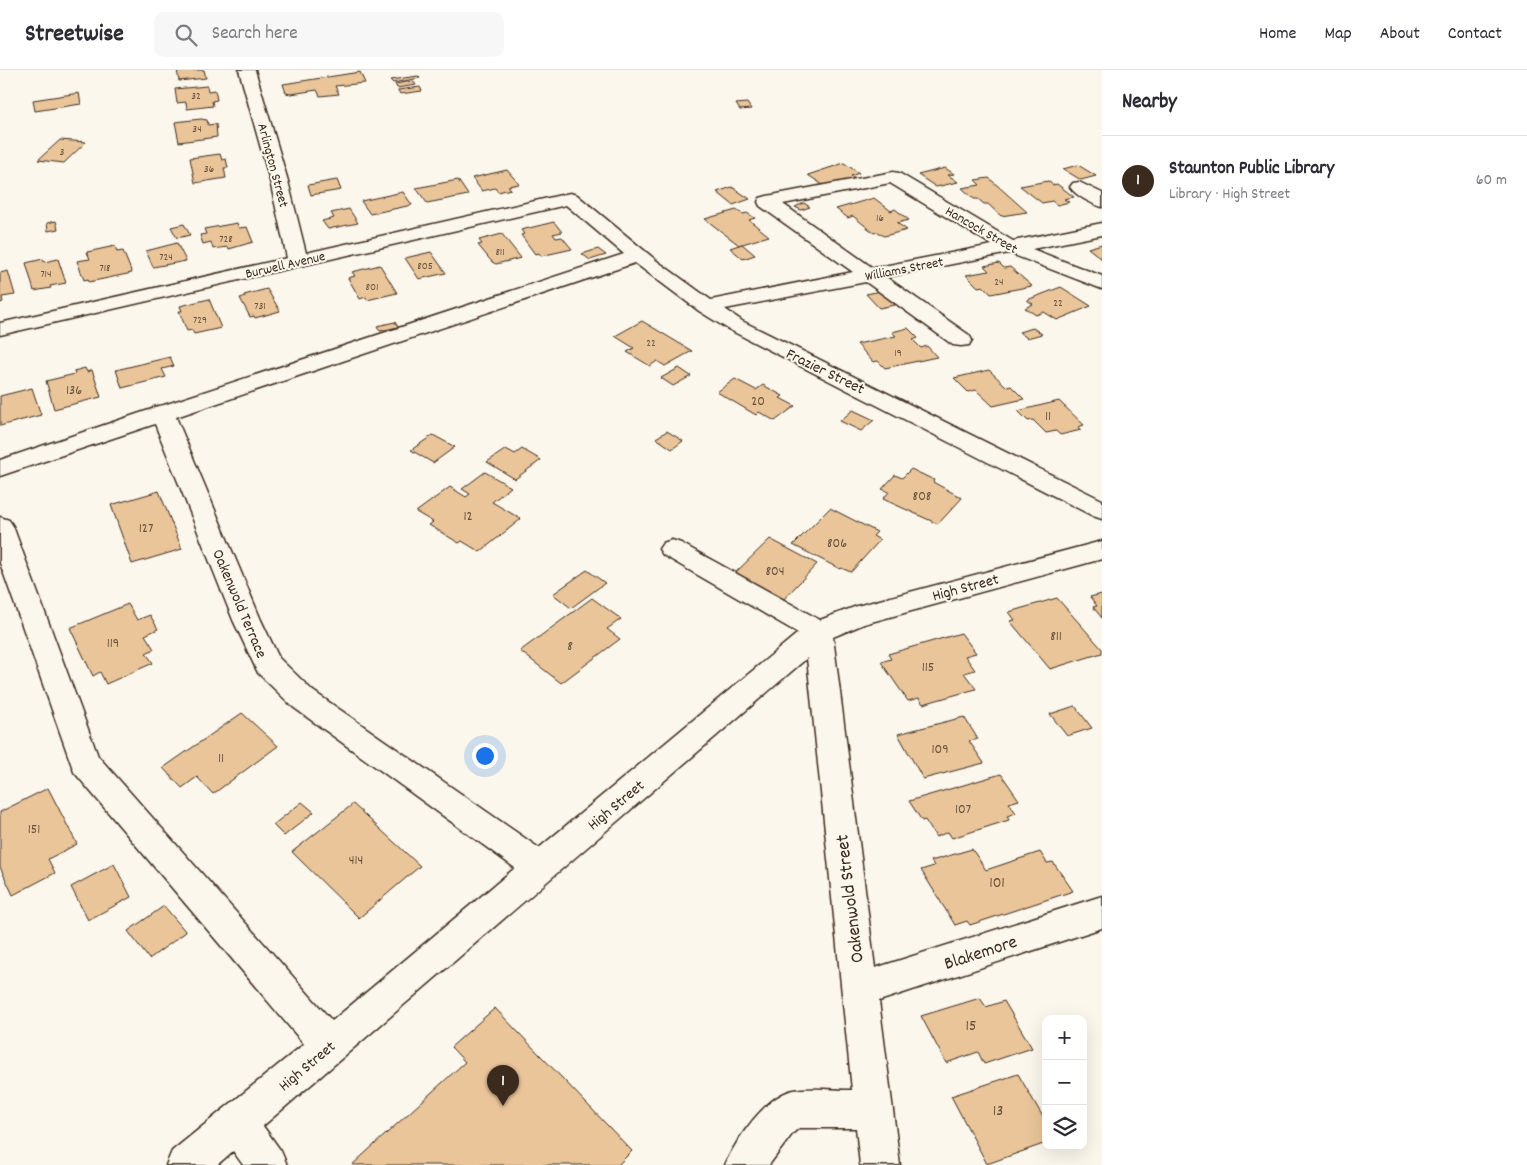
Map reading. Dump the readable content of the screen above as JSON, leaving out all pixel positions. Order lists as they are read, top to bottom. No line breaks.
{"streets":{"street":["Arlington Street","Hancock Street","Burwell Avenue","Williams Street","Frazier Street","High Street","Oakenwold Terrace","Oakenwold Street","Blakemore"]},"crossings":[["Arlington Street","Burwell Avenue"],["Hancock Street","Williams Street"],["Burwell Avenue","Frazier Street"],["Williams Street","Frazier Street"],["High Street","Oakenwold Terrace"],["High Street","Oakenwold Street"],["Oakenwold Street","Blakemore"]],"house_numbers":["32","34","3","36","16","728","811","724","805","718","714","24","801","22","731","729","22","19","136","20","11","808","12","127","806","804","811","119","8","115","109","11","107","151","414","101","15","13"],"page":{"header":"Streetwise","search":"Search here","nav":["Home","Map","About","Contact"],"heading":"Nearby","list":[{"mark":"1","name":"Staunton Public Library","note":"Library · High Street","value":"60 m"}],"map_buttons":["+","−"],"pins":"1"}}
